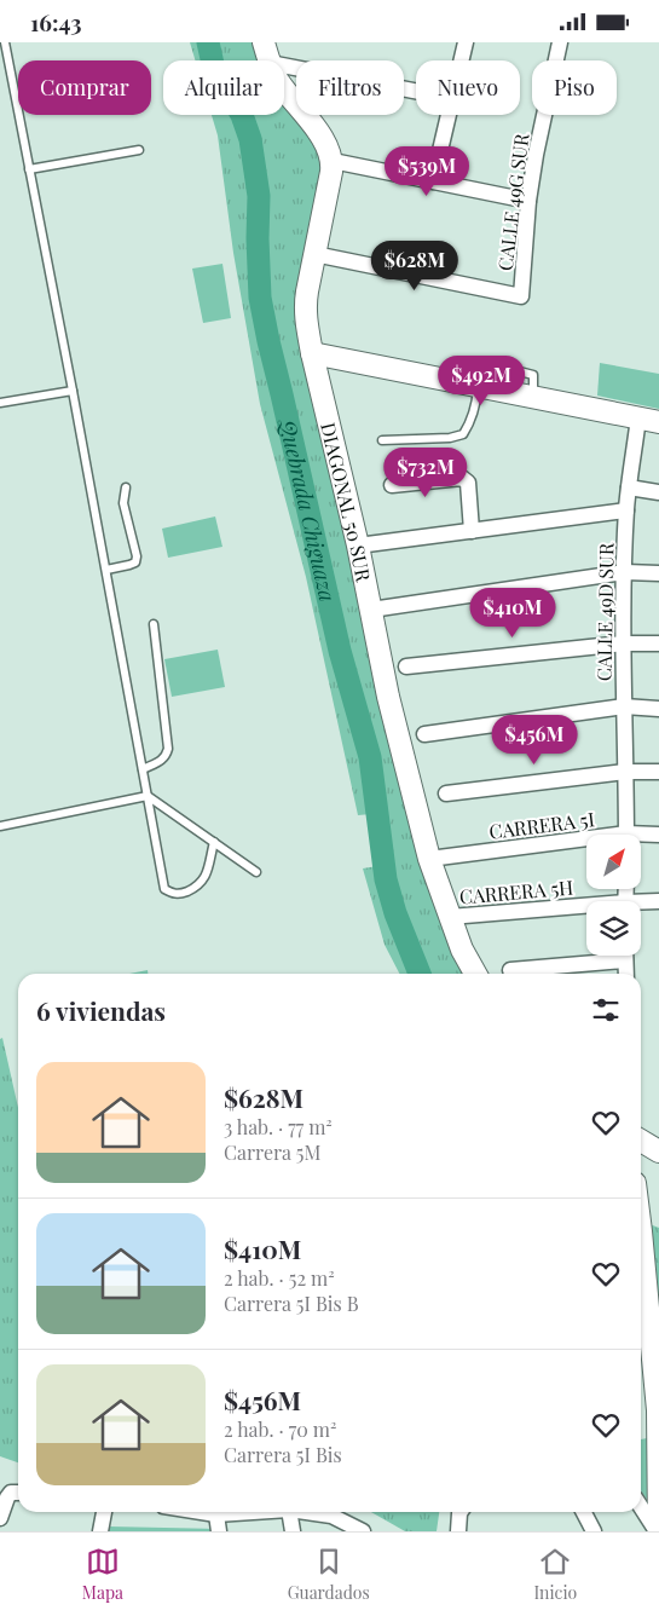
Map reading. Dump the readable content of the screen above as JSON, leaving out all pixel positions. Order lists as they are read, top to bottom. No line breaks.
{"streets":{"street":["CALLE 49G SUR","DIAGONAL 50 SUR","CALLE 49D SUR","CARRERA 5I","CARRERA 5H"]},"crossings":[["CALLE 49G SUR","DIAGONAL 50 SUR"],["DIAGONAL 50 SUR","CARRERA 5I"],["DIAGONAL 50 SUR","CARRERA 5H"]],"water":["Quebrada Chiguaza"],"north":"top right","page":{"status":"16:43","chip":["Comprar","Alquilar","Filtros","Nuevo","Piso"],"price":["$539M","$628M","$492M","$732M","$410M","$456M"],"heading":"6 viviendas","list":[{"name":"$628M","note":"3 hab. · 77 m² · Carrera 5M"},{"name":"$410M","note":"2 hab. · 52 m² · Carrera 5I Bis B"},{"name":"$456M","note":"2 hab. · 70 m² · Carrera 5I Bis"}],"tabs":["Mapa","Guardados","Inicio"]}}
